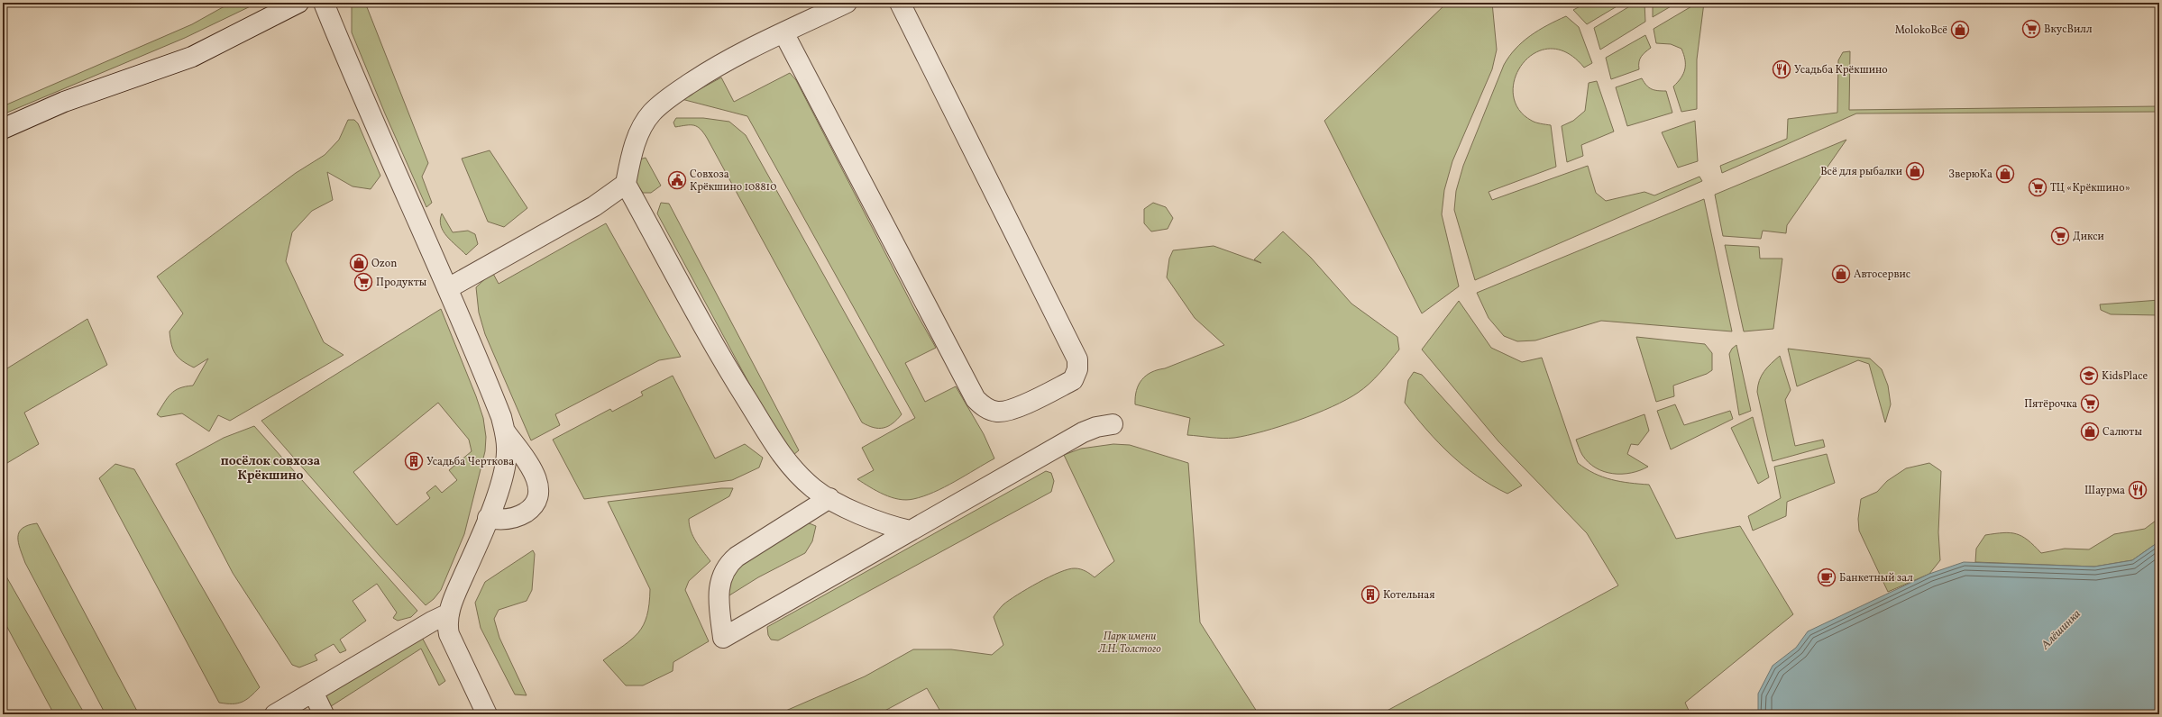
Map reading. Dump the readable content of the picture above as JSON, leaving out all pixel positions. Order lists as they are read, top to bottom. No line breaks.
{"districts":["посёлок совхоза Крёкшино"],"water":["Алёшинка"],"parks":["Парк имени Л.Н. Толстого"],"places":{"supermarket":["ВкусВилл","ТЦ «Крёкшино»","Дикси","Продукты","Пятёрочка"],"shop":["MolokoВсё","Всё для рыбалки","ЗверюКа","Ozon","Автосервис","Салюты"],"restaurant":["Усадьба Крёкшино","Шаурма"],"public building":["Совхоза Крёкшино 108810"],"school or university":["KidsPlace"],"building":["Усадьба Черткова","Котельная"],"cafe":["Банкетный зал"]}}
